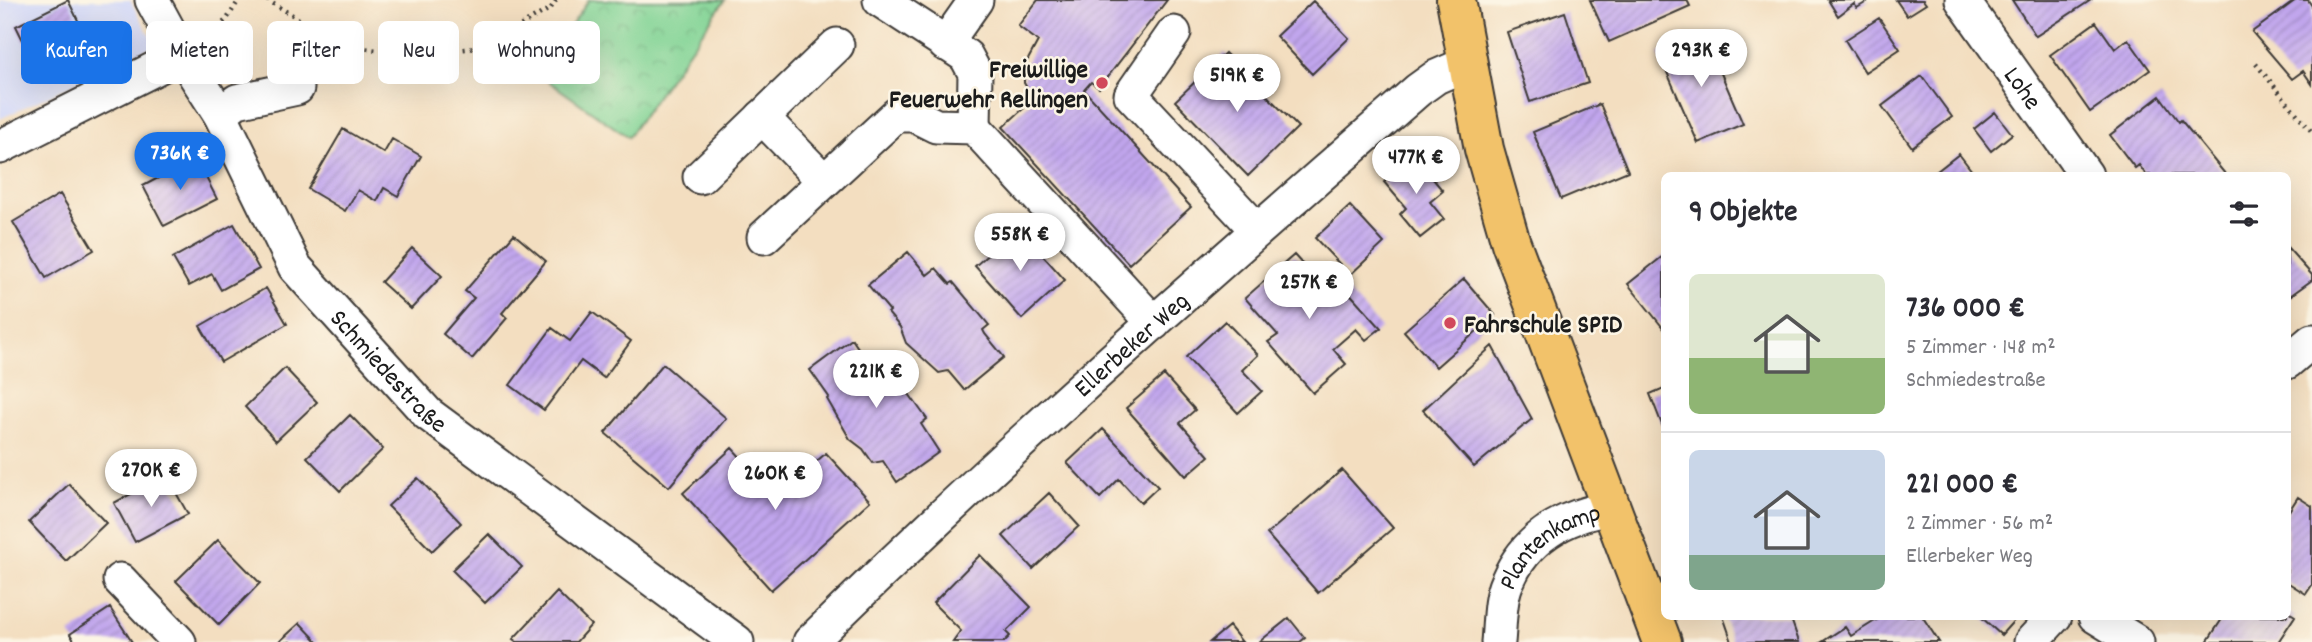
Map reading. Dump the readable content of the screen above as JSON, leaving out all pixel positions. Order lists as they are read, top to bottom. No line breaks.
{"streets":{"street":["Lohe","Ellerbeker Weg","Schmiedestraße","Plantenkamp"]},"places":["Freiwillige Feuerwehr Rellingen","Fahrschule SPID"],"page":{"chip":["Kaufen","Mieten","Filter","Neu","Wohnung"],"price":["293K €","519K €","736K €","477K €","558K €","257K €","221K €","270K €","260K €"],"heading":"9 Objekte","list":[{"name":"736 000 €","note":"5 Zimmer · 148 m² · Schmiedestraße"},{"name":"221 000 €","note":"2 Zimmer · 56 m² · Ellerbeker Weg"}]}}
